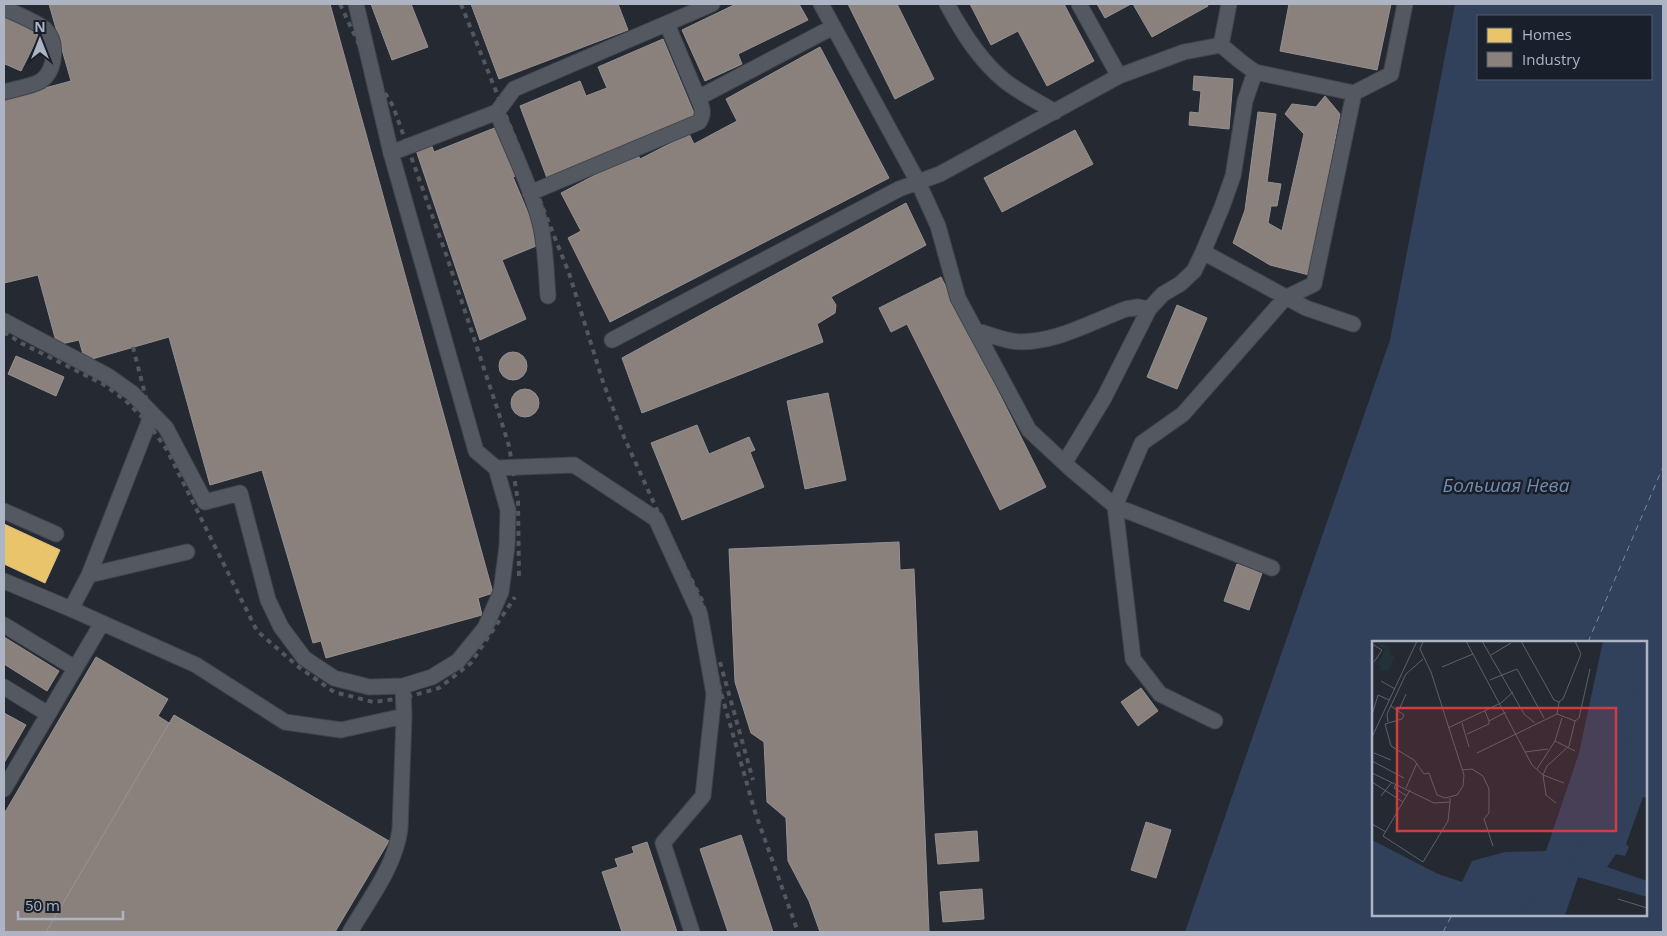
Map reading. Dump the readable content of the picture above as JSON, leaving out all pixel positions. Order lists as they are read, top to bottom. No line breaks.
{"water":["Большая Нева"],"legend":["Homes","Industry"],"scale_bar":"50 m","north":"top"}
